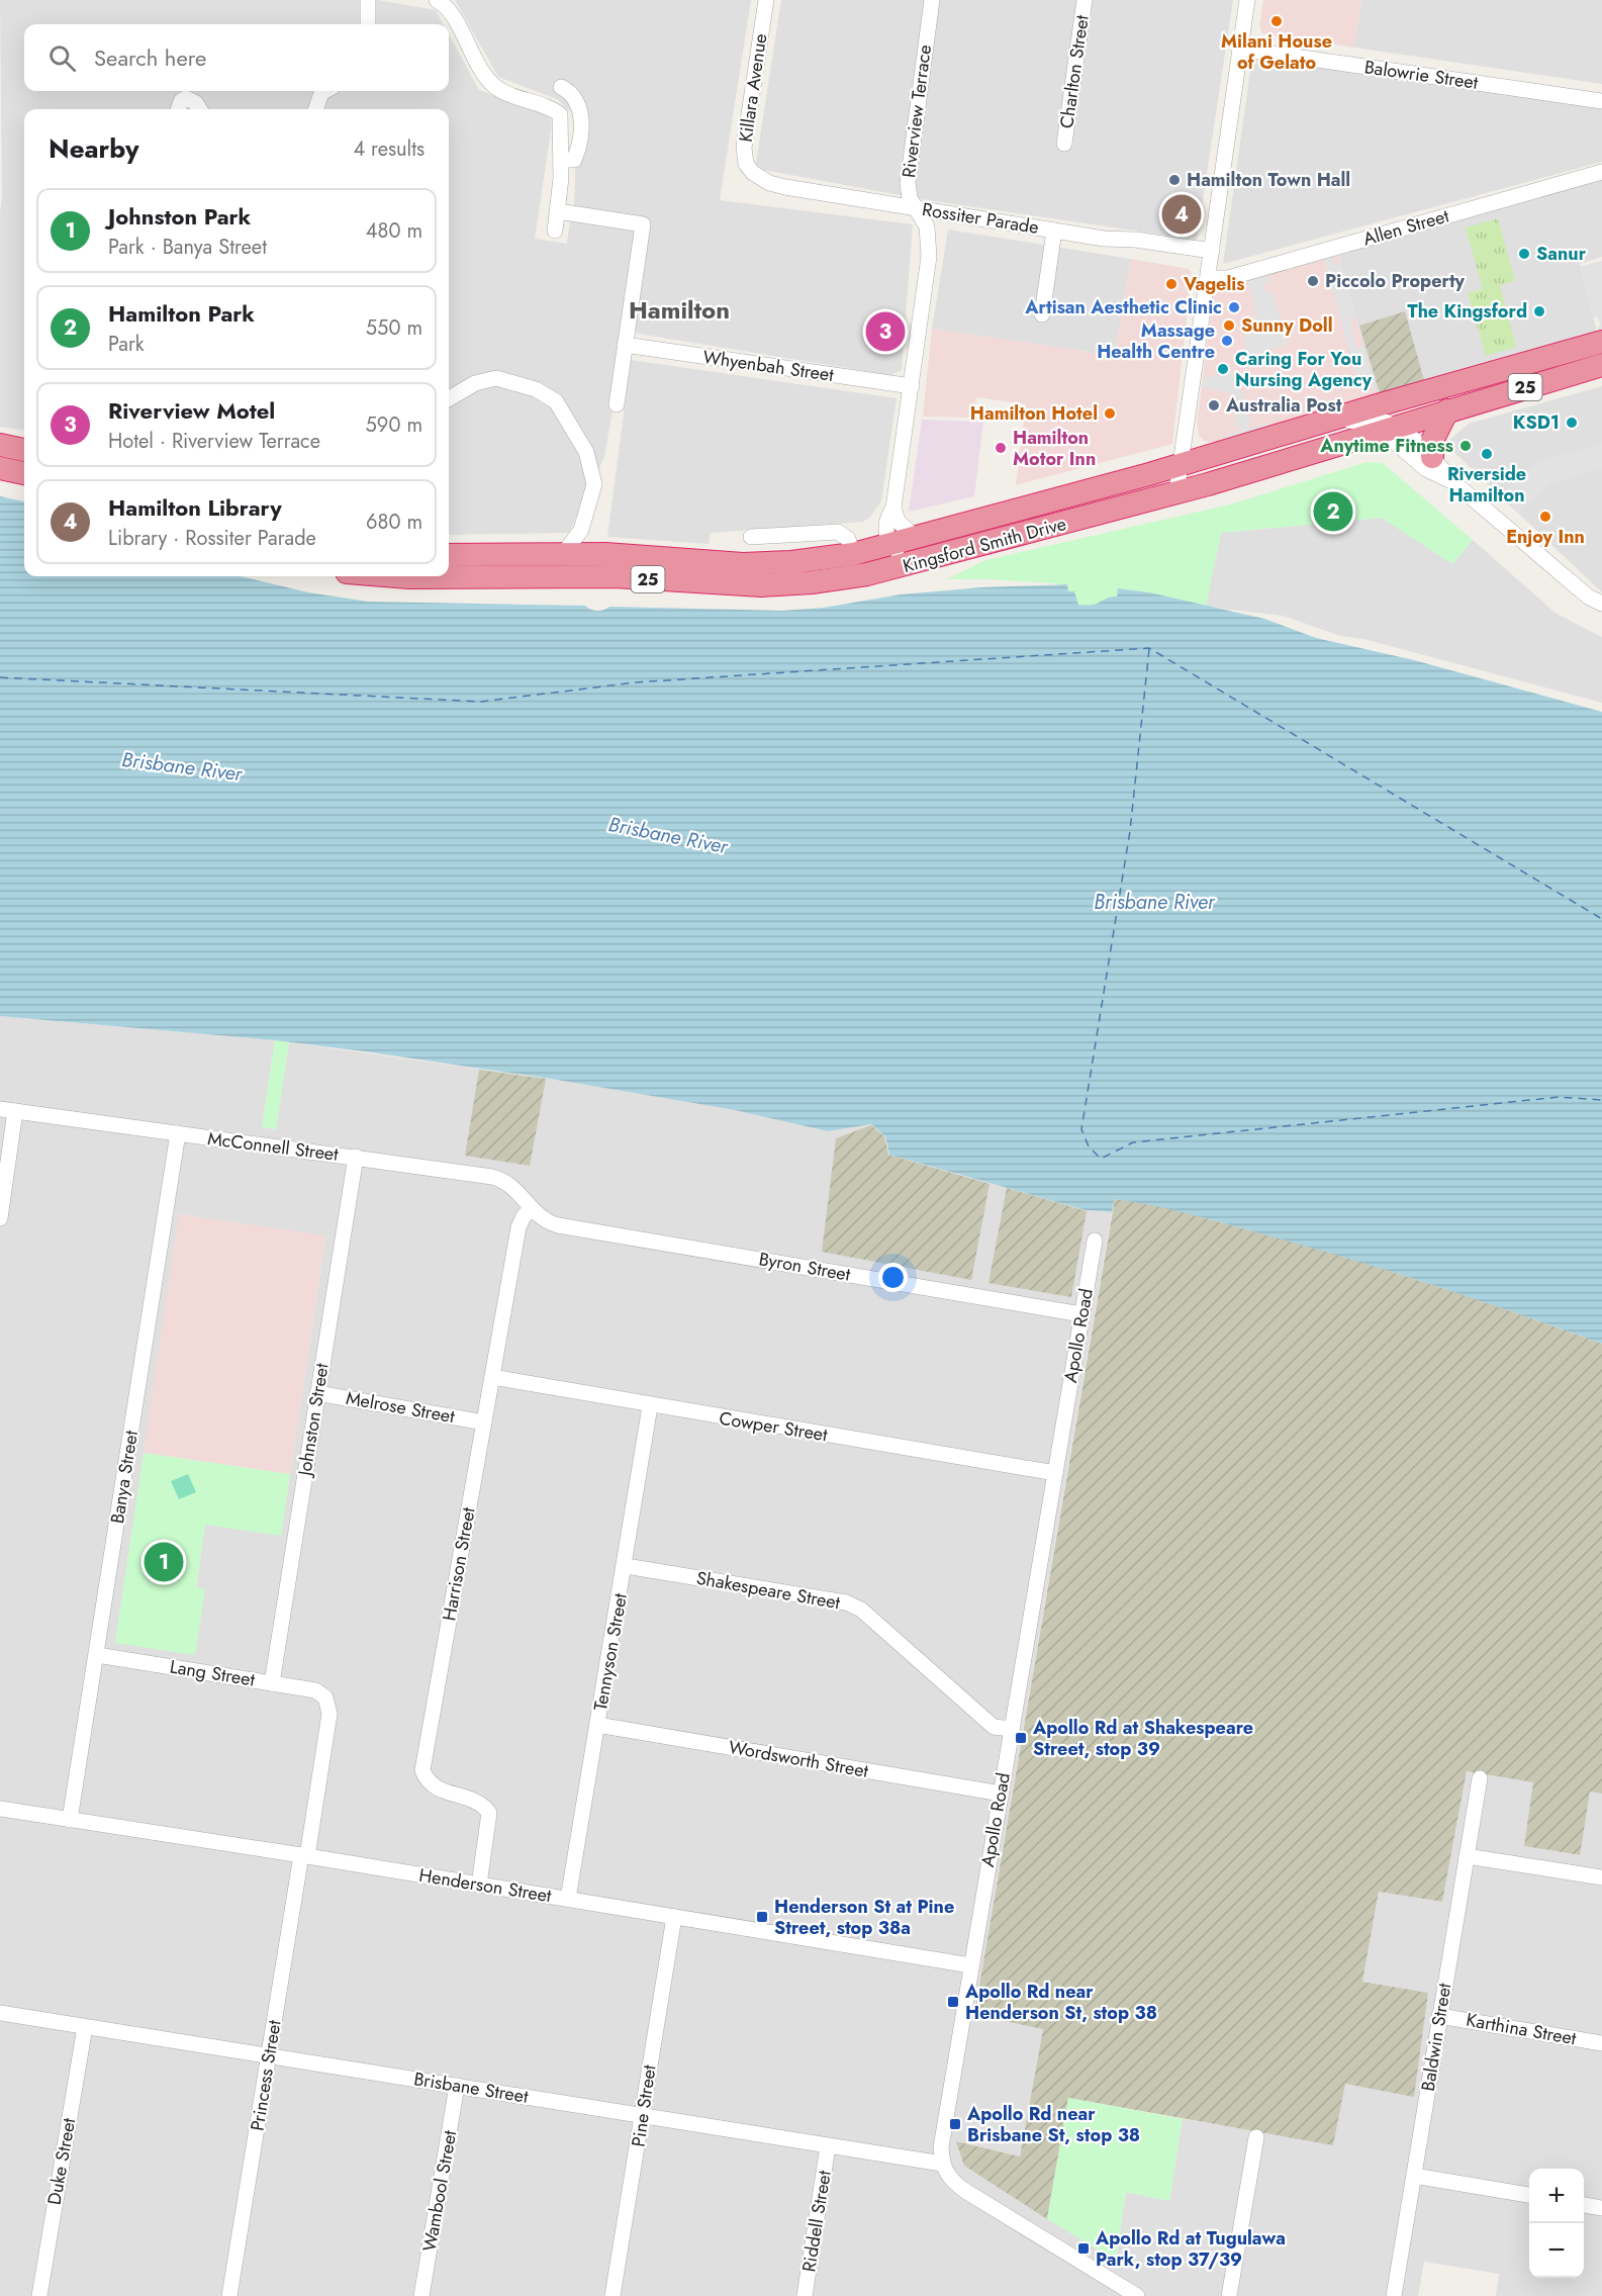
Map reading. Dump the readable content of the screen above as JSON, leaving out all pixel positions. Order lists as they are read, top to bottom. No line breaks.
{"streets":{"highway":["25","Kingsford Smith Drive"],"street":["Charlton Street","Balowrie Street","Killara Avenue","Riverview Terrace","Rossiter Parade","Allen Street","Whyenbah Street","McConnell Street","Byron Street","Apollo Road","Melrose Street","Johnston Street","Cowper Street","Banya Street","Harrison Street","Shakespeare Street","Tennyson Street","Lang Street","Wordsworth Street","Henderson Street","Karthina Street","Baldwin Street","Princess Street","Brisbane Street","Pine Street","Duke Street","Wambool Street","Riddell Street"]},"crossings":[["Killara Avenue","Rossiter Parade"],["Riverview Terrace","Rossiter Parade"],["Riverview Terrace","Whyenbah Street"],["Riverview Terrace","Kingsford Smith Drive"],["McConnell Street","Byron Street"],["McConnell Street","Johnston Street"],["McConnell Street","Banya Street"],["McConnell Street","Harrison Street"],["Byron Street","Apollo Road"],["Byron Street","Harrison Street"],["Apollo Road","Cowper Street"],["Apollo Road","Shakespeare Street"],["Apollo Road","Wordsworth Street"],["Apollo Road","Henderson Street"],["Apollo Road","Brisbane Street"],["Melrose Street","Johnston Street"],["Melrose Street","Harrison Street"],["Johnston Street","Lang Street"],["Cowper Street","Harrison Street"],["Cowper Street","Tennyson Street"],["Banya Street","Lang Street"],["Banya Street","Henderson Street"],["Harrison Street","Henderson Street"],["Shakespeare Street","Tennyson Street"],["Tennyson Street","Wordsworth Street"],["Tennyson Street","Henderson Street"],["Lang Street","Princess Street"],["Henderson Street","Princess Street"],["Henderson Street","Pine Street"],["Karthina Street","Baldwin Street"],["Princess Street","Brisbane Street"],["Brisbane Street","Pine Street"],["Brisbane Street","Duke Street"],["Brisbane Street","Wambool Street"],["Brisbane Street","Riddell Street"]],"districts":["Hamilton"],"water":["Brisbane River"],"places":{"other":["Milani House of Gelato","Hamilton Town Hall","Sanur","Piccolo Property","Vagelis","Artisan Aesthetic Clinic","The Kingsford","Sunny Doll","Massage Health Centre","Caring For You Nursing Agency","Australia Post","Hamilton Hotel","KSD1","Anytime Fitness","Hamilton Motor Inn","Riverside Hamilton","Enjoy Inn"],"transit":["Apollo Rd at Shakespeare Street, stop 39","Henderson St at Pine Street, stop 38a","Apollo Rd near Henderson St, stop 38","Apollo Rd near Brisbane St, stop 38","Apollo Rd at Tugulawa Park, stop 37/39"]},"page":{"search":"Search here","heading":["Nearby","4 results"],"list":[{"mark":"1","name":"Johnston Park","note":"Park · Banya Street","value":"480 m"},{"mark":"2","name":"Hamilton Park","note":"Park","value":"550 m"},{"mark":"3","name":"Riverview Motel","note":"Hotel · Riverview Terrace","value":"590 m"},{"mark":"4","name":"Hamilton Library","note":"Library · Rossiter Parade","value":"680 m"}],"pins":["4","3","2","1"],"map_buttons":["+","−"]}}
